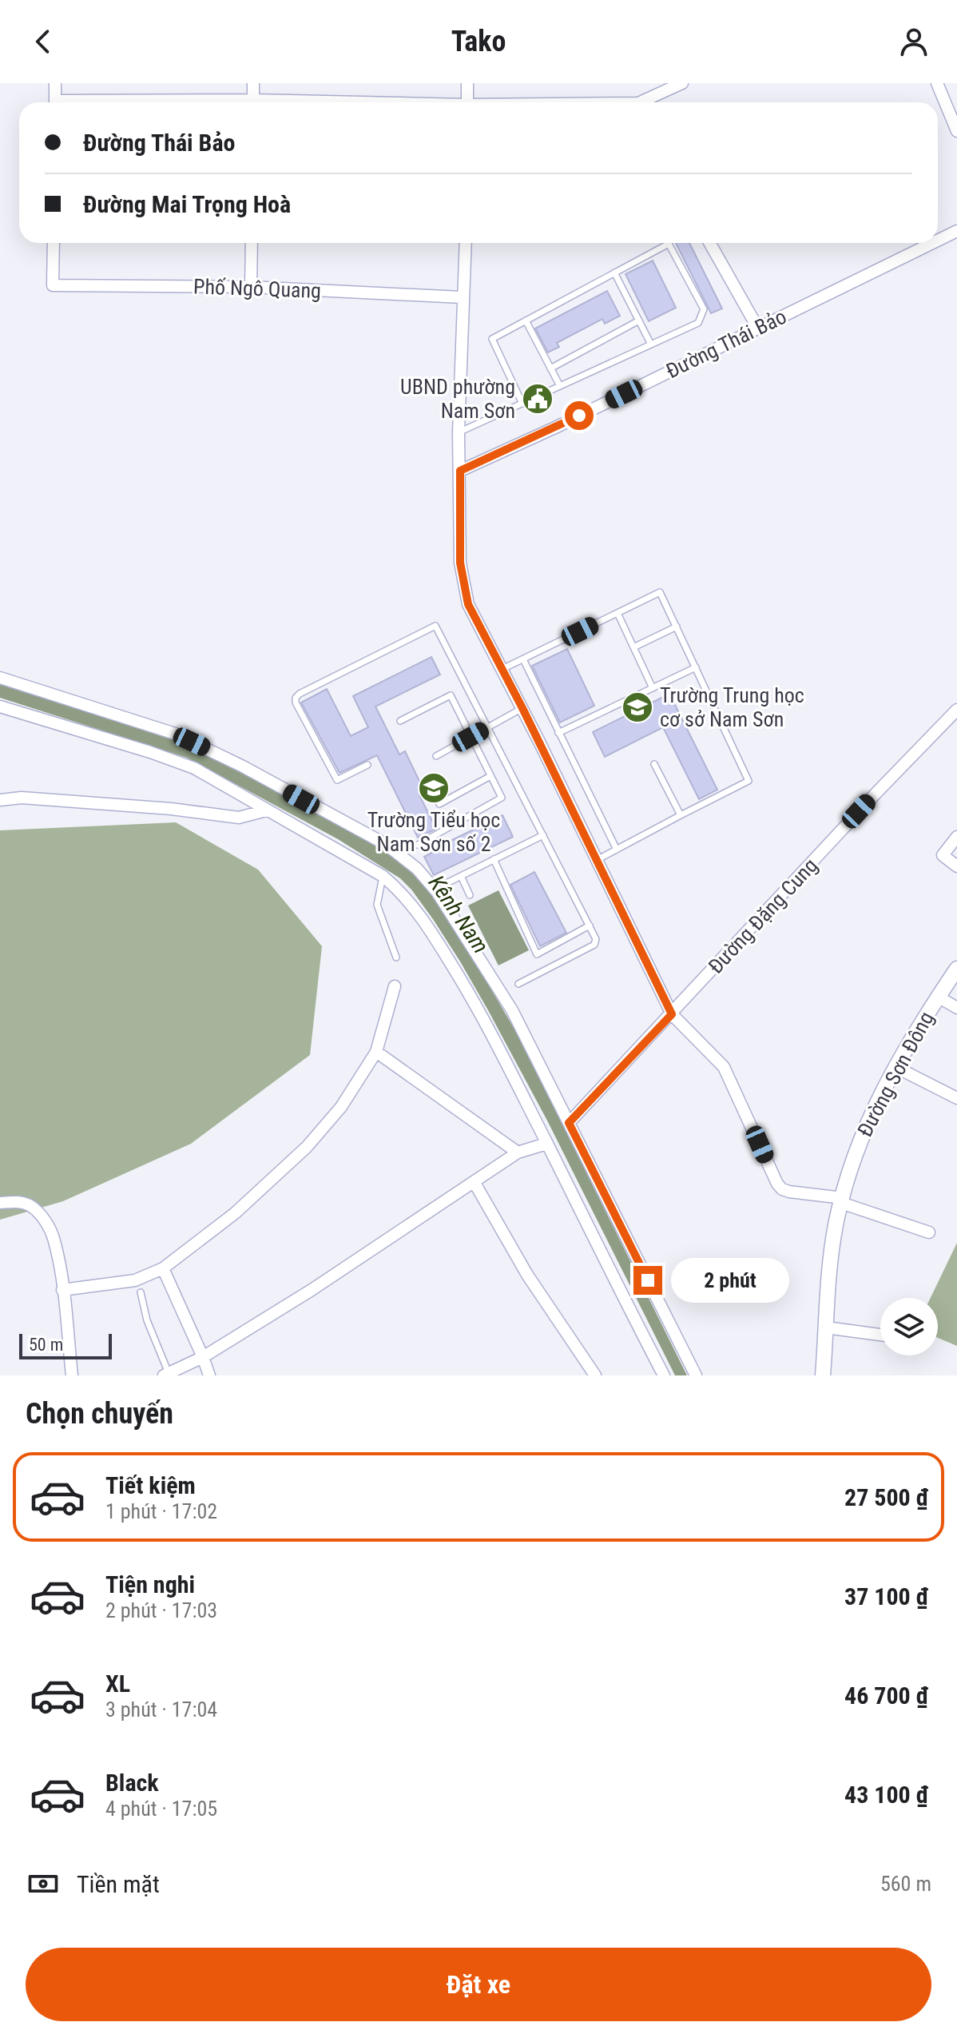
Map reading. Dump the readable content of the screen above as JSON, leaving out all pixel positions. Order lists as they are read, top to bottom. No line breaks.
{"streets":{"main road":["Đường Sơn Đông"],"street":["Phố Ngô Quang","Đường Thái Bảo","Đường Đặng Cung"]},"water":["Kênh Nam"],"places":{"public building":["UBND phường Nam Sơn"],"school or university":["Trường Trung học cơ sở Nam Sơn","Trường Tiểu học Nam Sơn số 2"]},"scale_bar":"50 m","page":{"header":"Tako","banner":["Đường Thái Bảo","Đường Mai Trọng Hoà"],"bubble":"2 phút","scale":"50 m","heading":"Chọn chuyến","list":[{"name":"Tiết kiệm","note":"1 phút · 17:02","value":"27 500 ₫"},{"name":"Tiện nghi","note":"2 phút · 17:03","value":"37 100 ₫"},{"name":"XL","note":"3 phút · 17:04","value":"46 700 ₫"},{"name":"Black","note":"4 phút · 17:05","value":"43 100 ₫"}],"pay":["Tiền mặt","560 m"],"buttons":"Đặt xe"}}
